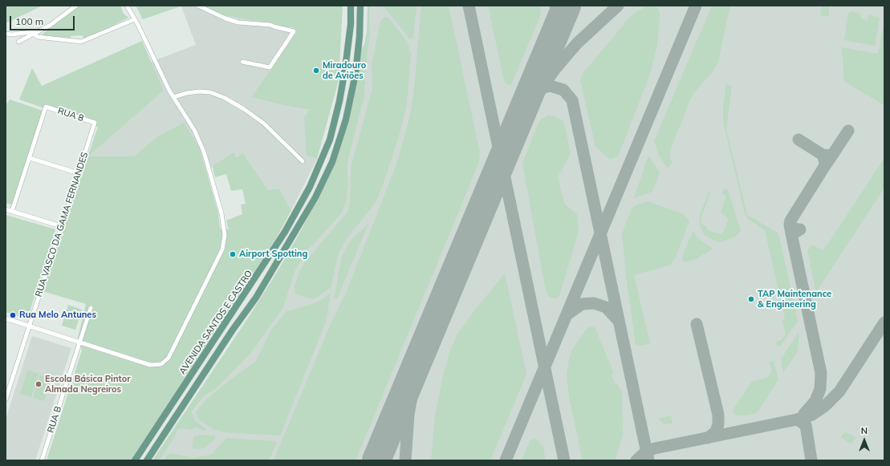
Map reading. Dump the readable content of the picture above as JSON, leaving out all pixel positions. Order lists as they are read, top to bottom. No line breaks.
{"streets":{"main road":["AVENIDA SANTOS E CASTRO"],"street":["RUA 8","RUA VASCO DA GAMA FERNANDES","RUA B"]},"crossings":[["RUA 8","RUA VASCO DA GAMA FERNANDES"]],"places":["Miradouro de Aviões","Airport Spotting","TAP Maintenance & Engineering","Rua Melo Antunes","Escola Básica Pintor Almada Negreiros"],"scale_bar":"100 m","north":"top"}
